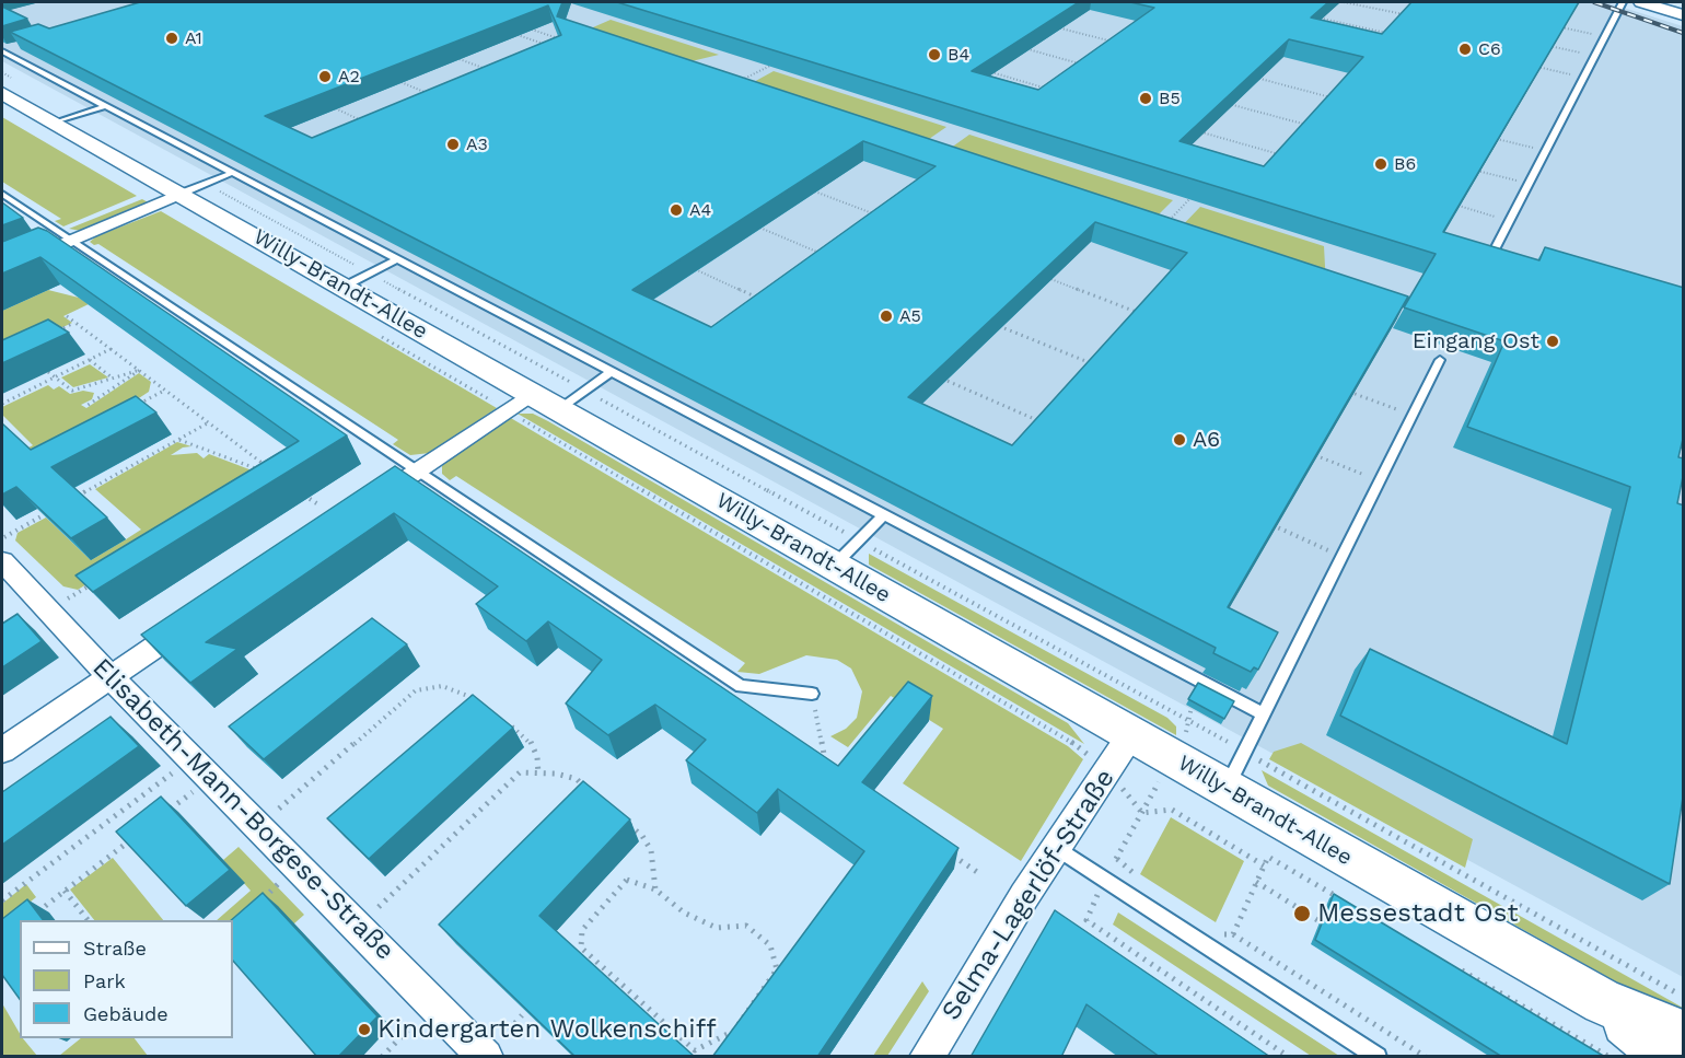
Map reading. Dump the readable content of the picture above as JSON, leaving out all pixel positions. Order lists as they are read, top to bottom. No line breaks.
{"streets":{"main road":["Willy-Brandt-Allee"],"street":["Elisabeth-Mann-Borgese-Straße","Selma-Lagerlöf-Straße"]},"crossings":[["Willy-Brandt-Allee","Selma-Lagerlöf-Straße"]],"places":["A1","C6","B4","A2","B5","A3","B6","A4","A5","Eingang Ost","A6","Messestadt Ost","Kindergarten Wolkenschiff"],"legend":["Straße","Park","Gebäude"]}
